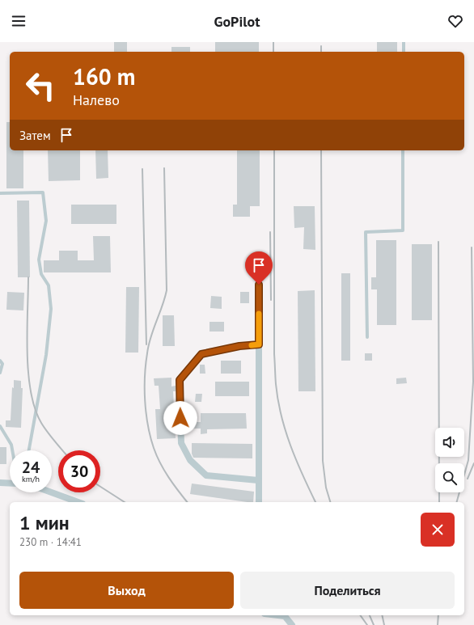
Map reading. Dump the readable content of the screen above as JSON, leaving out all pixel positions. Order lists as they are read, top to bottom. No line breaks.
{"page":{"header":"GoPilot","turn":["160 m","Налево"],"then":"Затем","speed":"24 km/h","limit":"30","heading":["1 мин","230 m · 14:41"],"buttons":["Выход","Поделиться"]}}
